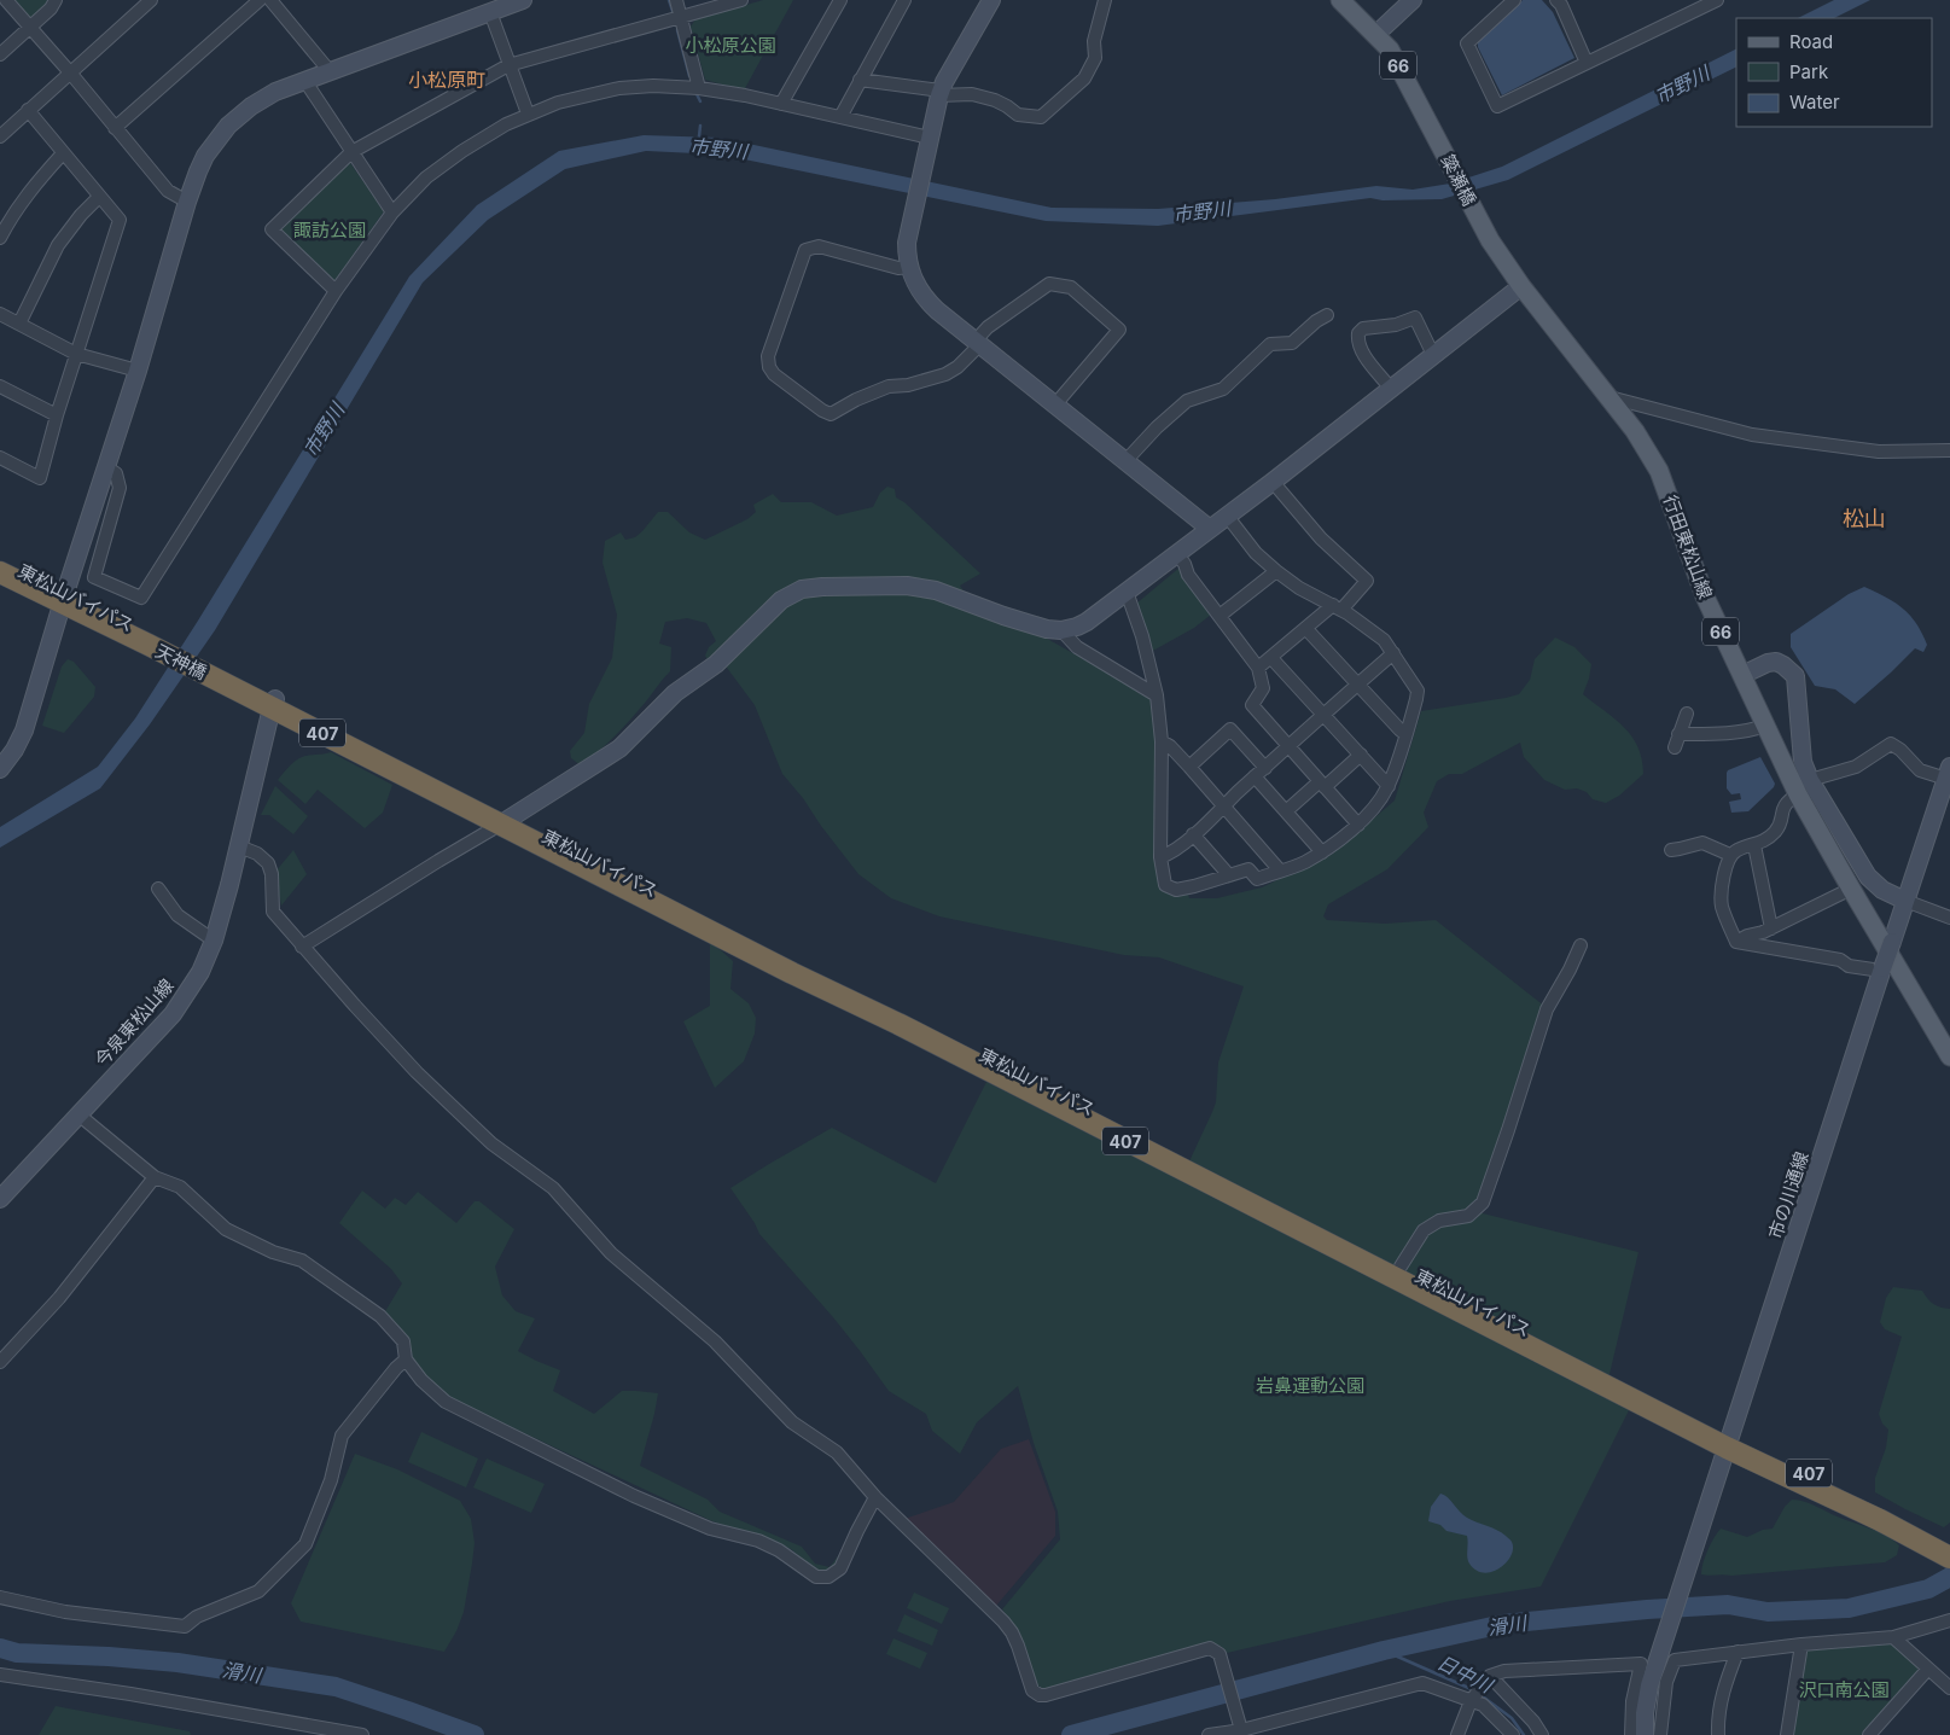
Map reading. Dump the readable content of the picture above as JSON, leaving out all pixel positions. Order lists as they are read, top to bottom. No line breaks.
{"streets":{"highway":["東松山バイパス","天神橋","407"],"main road":["66","簗瀬橋","行田東松山線"],"street":["今泉東松山線","市の川通線"]},"crossings":[["66","簗瀬橋"],["簗瀬橋","行田東松山線"],["東松山バイパス","天神橋"],["東松山バイパス","407"],["東松山バイパス","今泉東松山線"],["東松山バイパス","市の川通線"]],"districts":["小松原町","松山"],"water":["市野川","滑川","日中川"],"parks":["小松原公園","諏訪公園","岩鼻運動公園","沢口南公園"],"legend":["Road","Park","Water"]}
